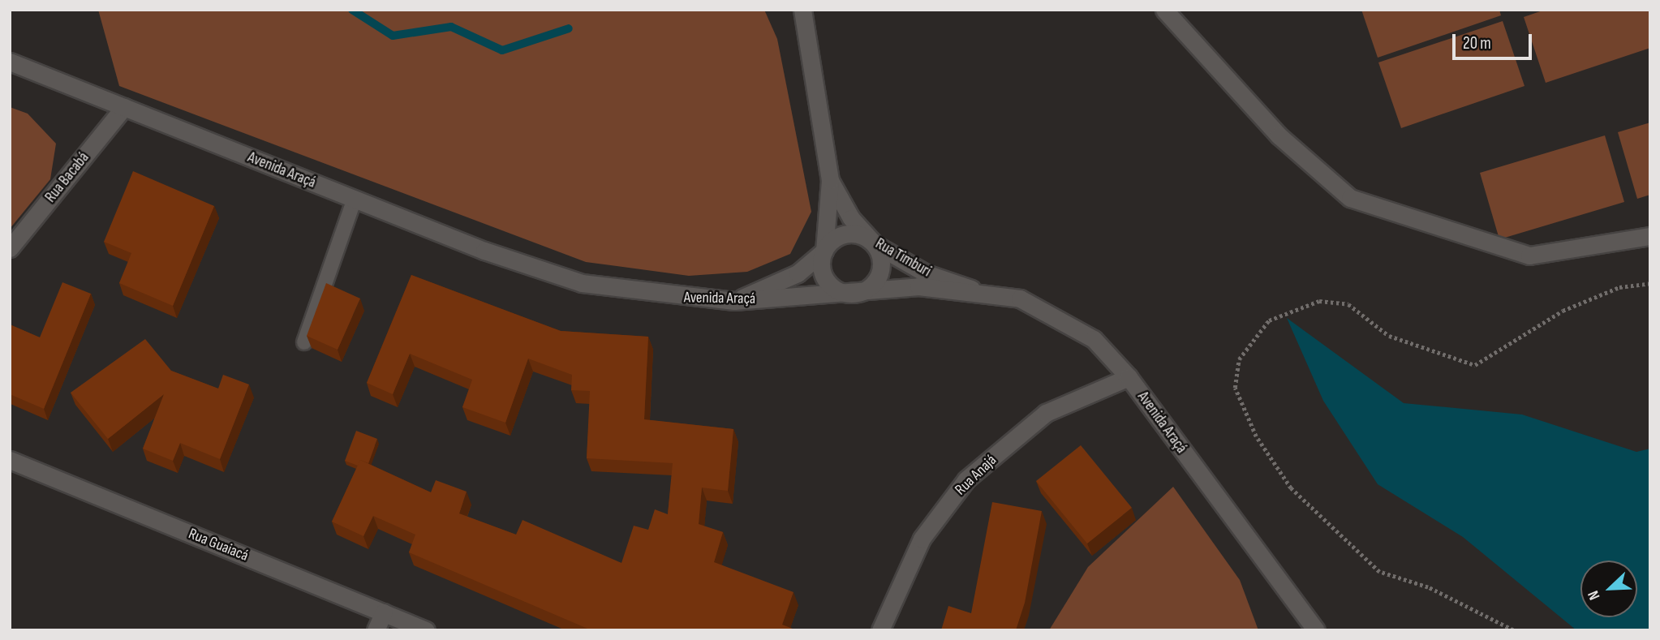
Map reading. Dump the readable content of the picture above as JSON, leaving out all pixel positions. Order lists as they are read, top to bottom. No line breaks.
{"streets":{"street":["Avenida Araçá","Rua Bacabá","Rua Timburi","Rua Anajá","Rua Guaiacá"]},"crossings":[["Avenida Araçá","Rua Bacabá"],["Avenida Araçá","Rua Timburi"],["Avenida Araçá","Rua Anajá"]],"scale_bar":"20 m","north":"bottom left"}
